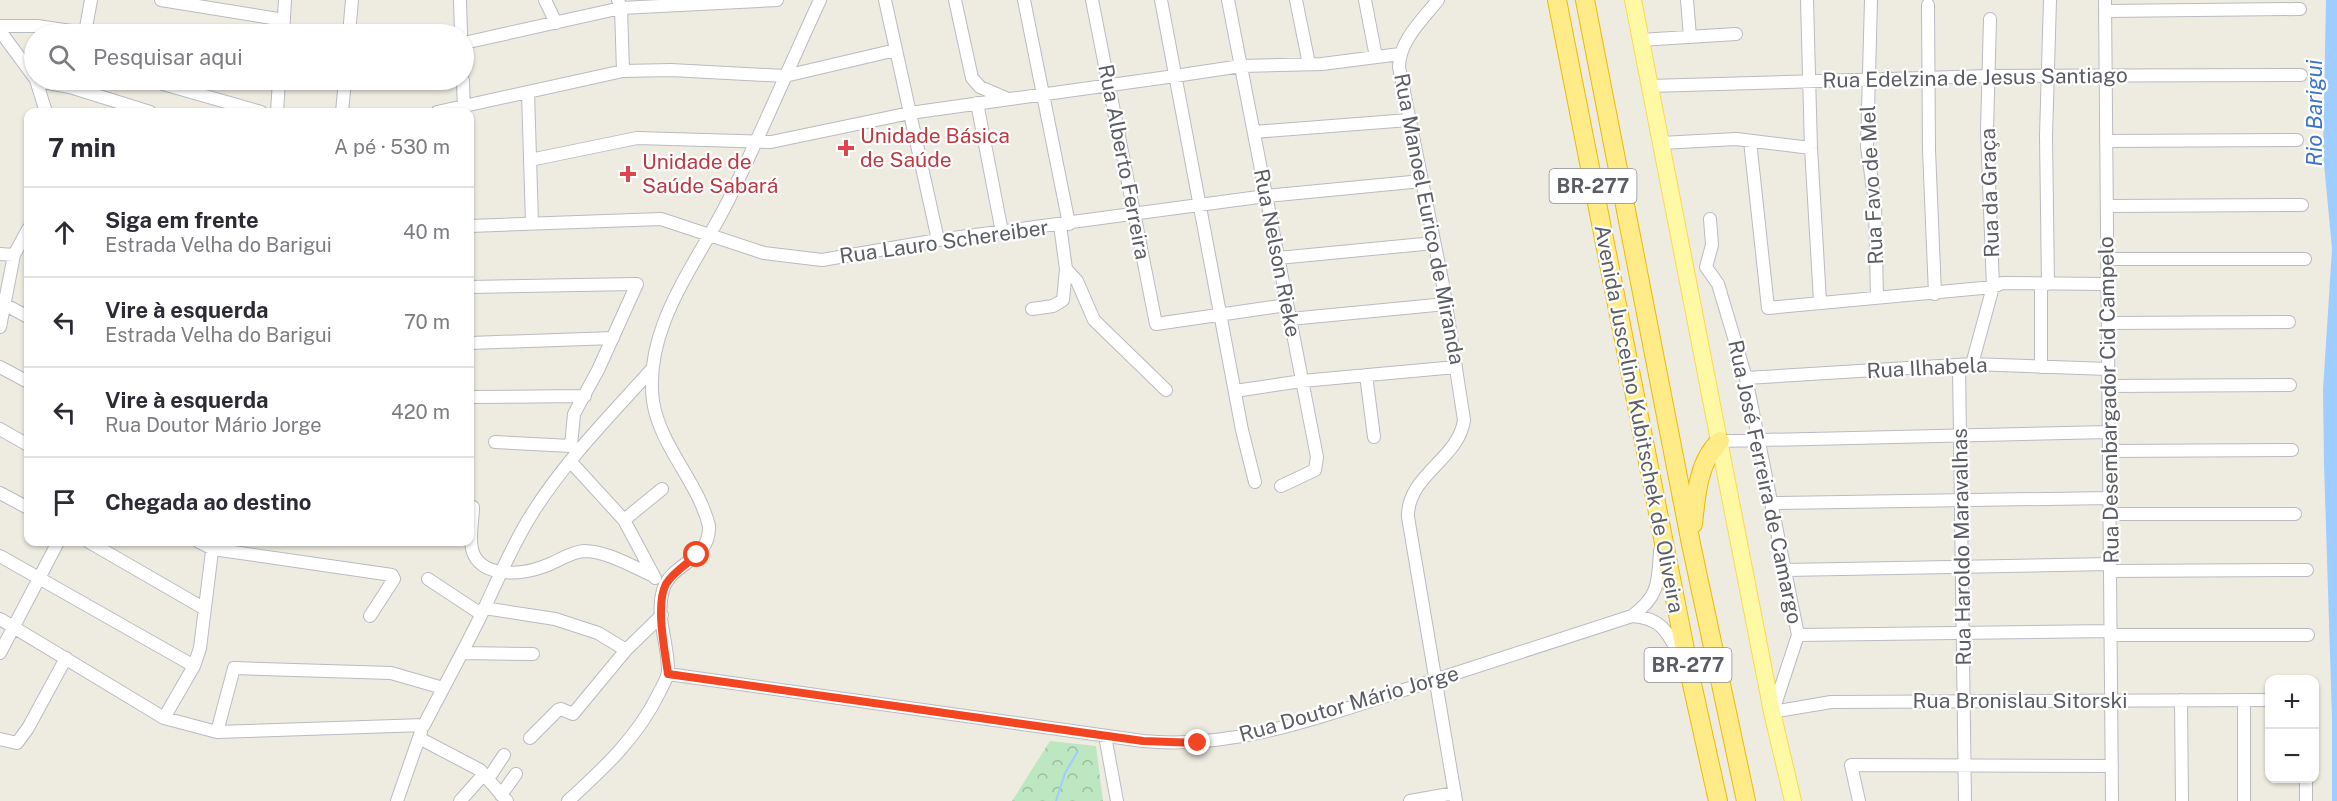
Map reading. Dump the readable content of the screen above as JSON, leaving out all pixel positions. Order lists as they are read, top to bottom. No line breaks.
{"streets":{"highway":["BR-277","Avenida Juscelino Kubitschek de Oliveira"],"street":["Rua Edelzina de Jesus Santiago","Rua Alberto Ferreira","Rua Favo de Mel","Rua da Graça","Rua Manoel Eurico de Miranda","Rua Lauro Schereiber","Rua Nelson Rieke","Rua Ilhabela","Rua Desembargador Cid Campelo","Rua José Ferreira de Camargo","Rua Haroldo Maravalhas","Rua Bronislau Sitorski","Rua Doutor Mário Jorge"]},"crossings":[["Rua Edelzina de Jesus Santiago","Rua Favo de Mel"],["Rua Edelzina de Jesus Santiago","Rua da Graça"],["Rua Edelzina de Jesus Santiago","Rua Desembargador Cid Campelo"],["Rua Alberto Ferreira","Rua Lauro Schereiber"],["Rua da Graça","Rua Ilhabela"],["Rua da Graça","Rua Haroldo Maravalhas"],["Rua Manoel Eurico de Miranda","Rua Lauro Schereiber"],["Rua Manoel Eurico de Miranda","Rua Doutor Mário Jorge"],["Rua Lauro Schereiber","Rua Nelson Rieke"],["Rua Ilhabela","Rua Desembargador Cid Campelo"],["Rua Ilhabela","Rua José Ferreira de Camargo"],["Rua Ilhabela","Rua Haroldo Maravalhas"],["Rua Desembargador Cid Campelo","Rua Bronislau Sitorski"],["Avenida Juscelino Kubitschek de Oliveira","Rua Doutor Mário Jorge"],["Rua José Ferreira de Camargo","Rua Bronislau Sitorski"],["Rua Haroldo Maravalhas","Rua Bronislau Sitorski"]],"water":["Rio Barigui"],"places":{"health":["Unidade Básica de Saúde","Unidade de Saúde Sabará"]},"page":{"search":"Pesquisar aqui","heading":["7 min","A pé · 530 m"],"list":[["Siga em frente","Estrada Velha do Barigui","40 m"],["Vire à esquerda","Estrada Velha do Barigui","70 m"],["Vire à esquerda","Rua Doutor Mário Jorge","420 m"],"Chegada ao destino"],"map_buttons":["+","−"]}}
